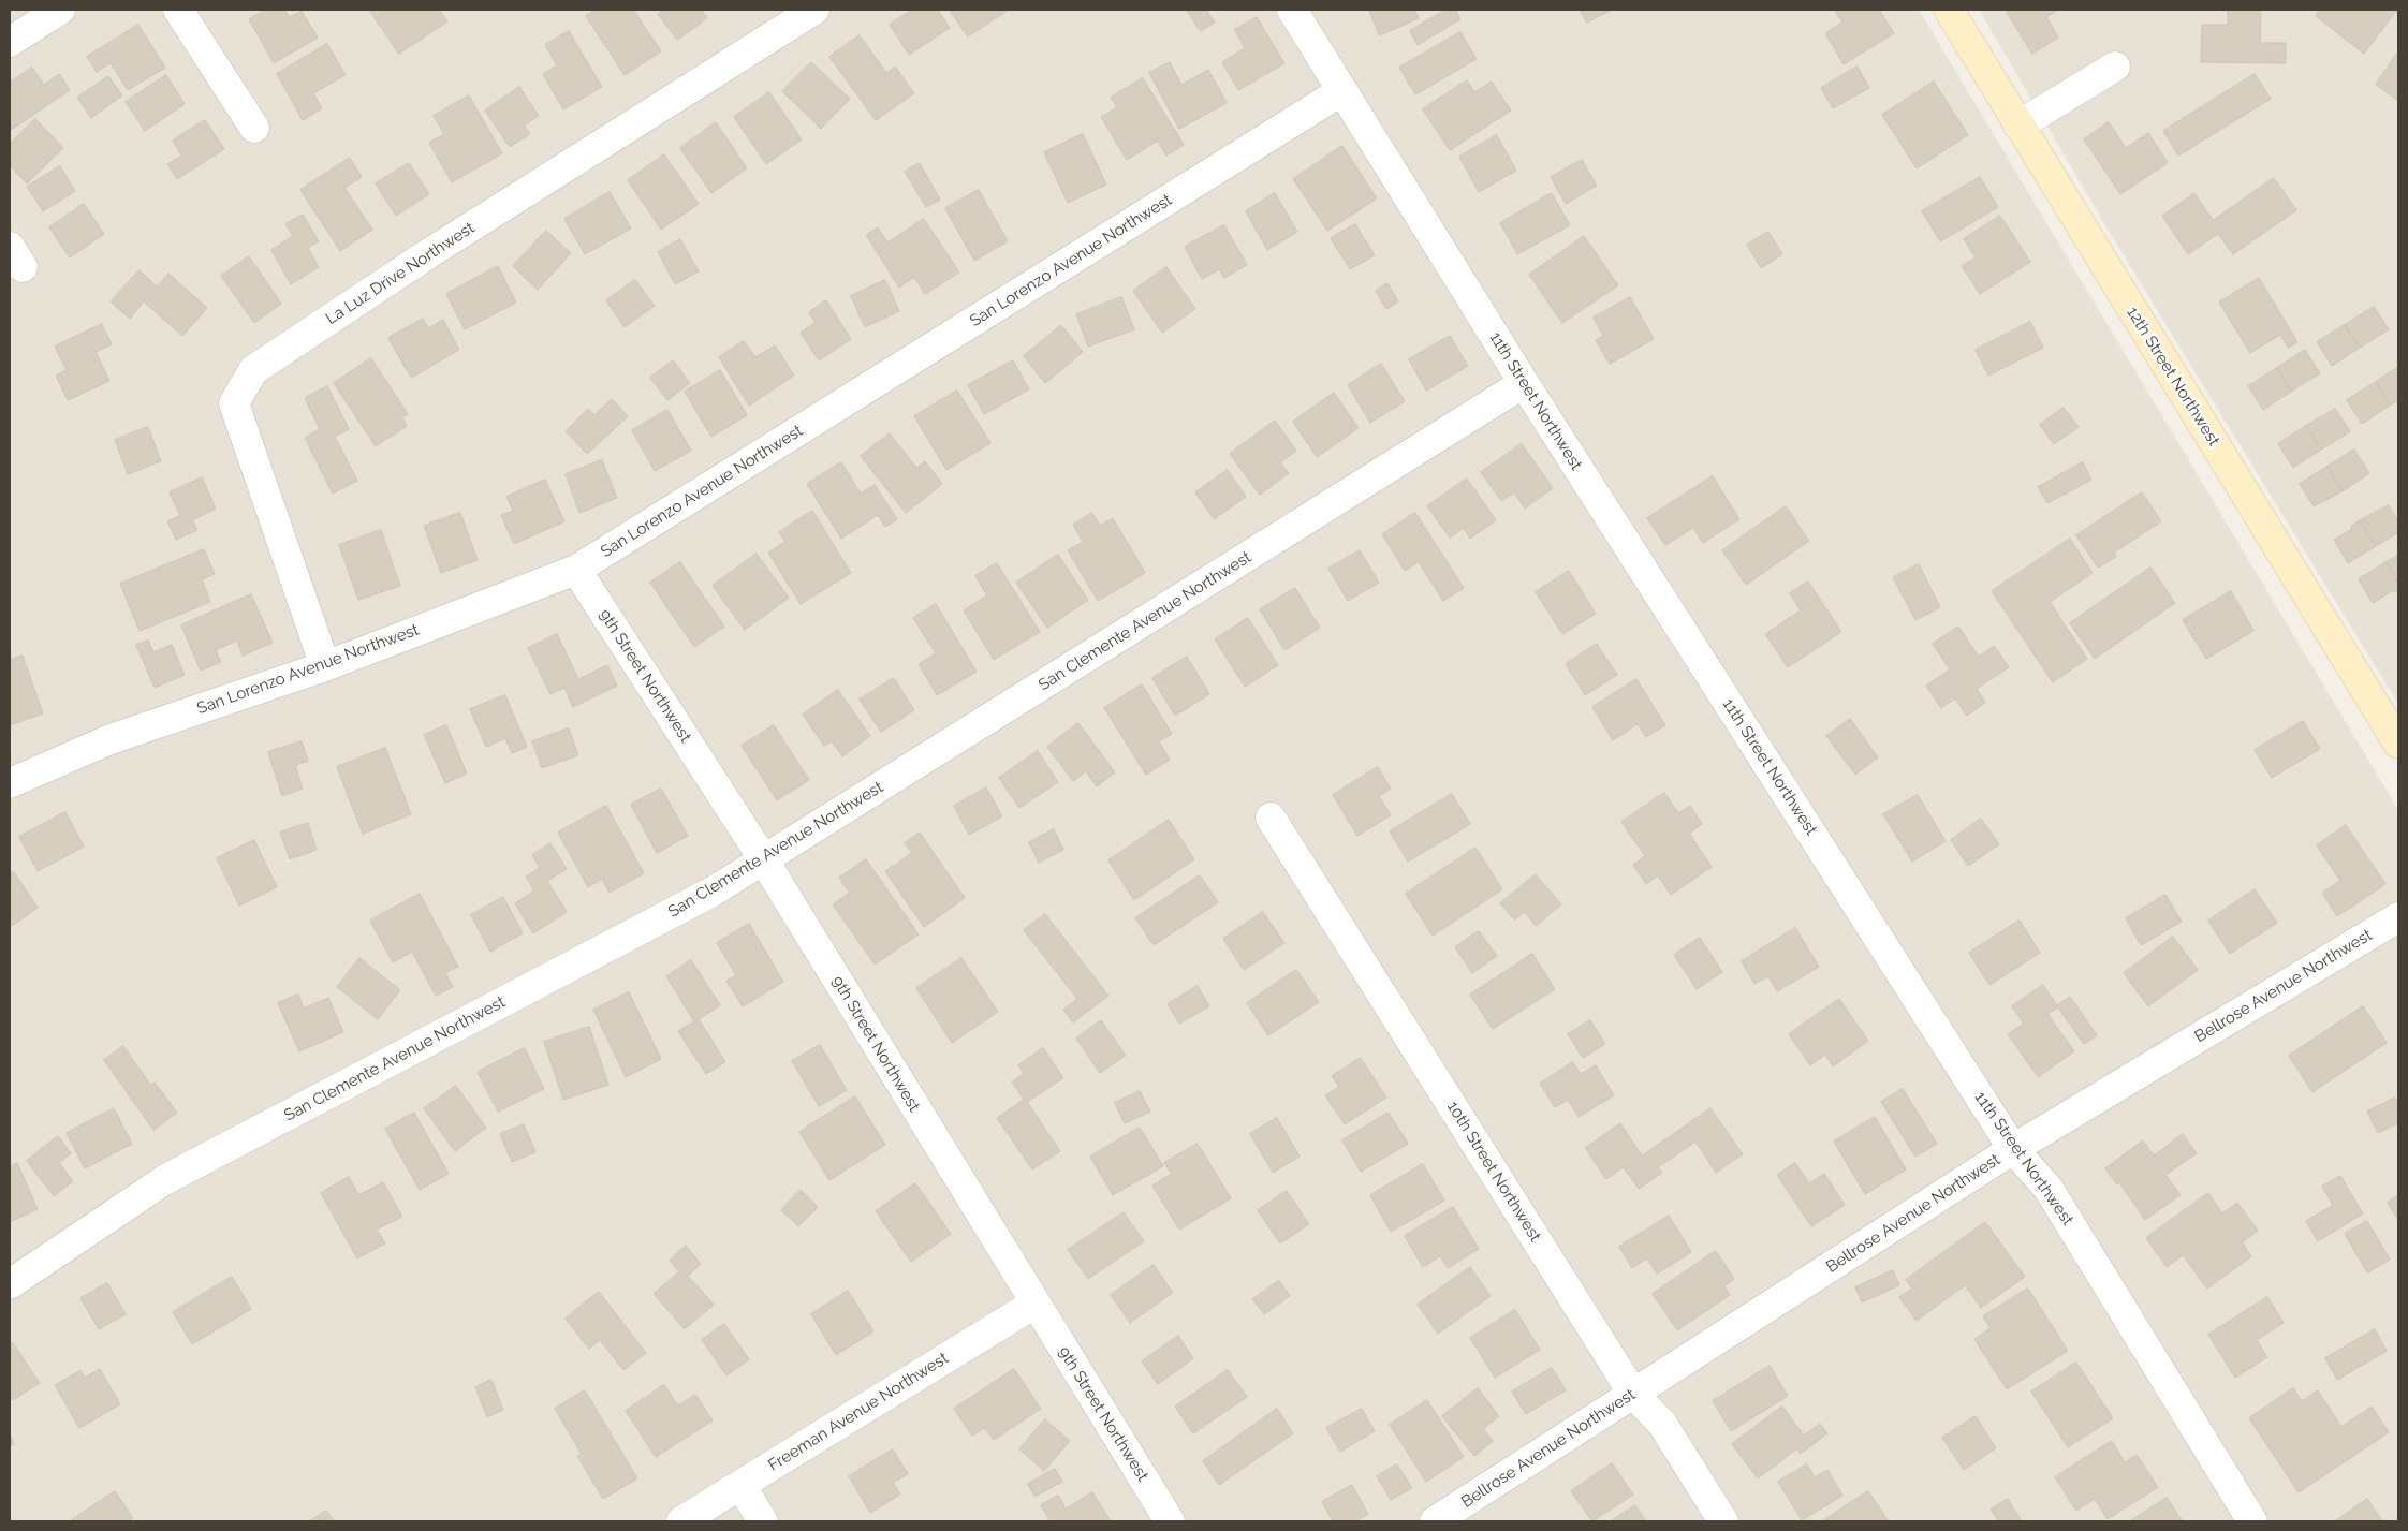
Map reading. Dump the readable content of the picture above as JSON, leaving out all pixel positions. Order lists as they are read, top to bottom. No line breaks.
{"streets":{"street":["San Lorenzo Avenue Northwest","La Luz Drive Northwest","12th Street Northwest","11th Street Northwest","San Clemente Avenue Northwest","9th Street Northwest","Bellrose Avenue Northwest","10th Street Northwest","Freeman Avenue Northwest"]},"crossings":[["San Lorenzo Avenue Northwest","La Luz Drive Northwest"],["San Lorenzo Avenue Northwest","11th Street Northwest"],["San Lorenzo Avenue Northwest","9th Street Northwest"],["11th Street Northwest","San Clemente Avenue Northwest"],["11th Street Northwest","Bellrose Avenue Northwest"],["San Clemente Avenue Northwest","9th Street Northwest"],["9th Street Northwest","Freeman Avenue Northwest"],["Bellrose Avenue Northwest","10th Street Northwest"]]}
